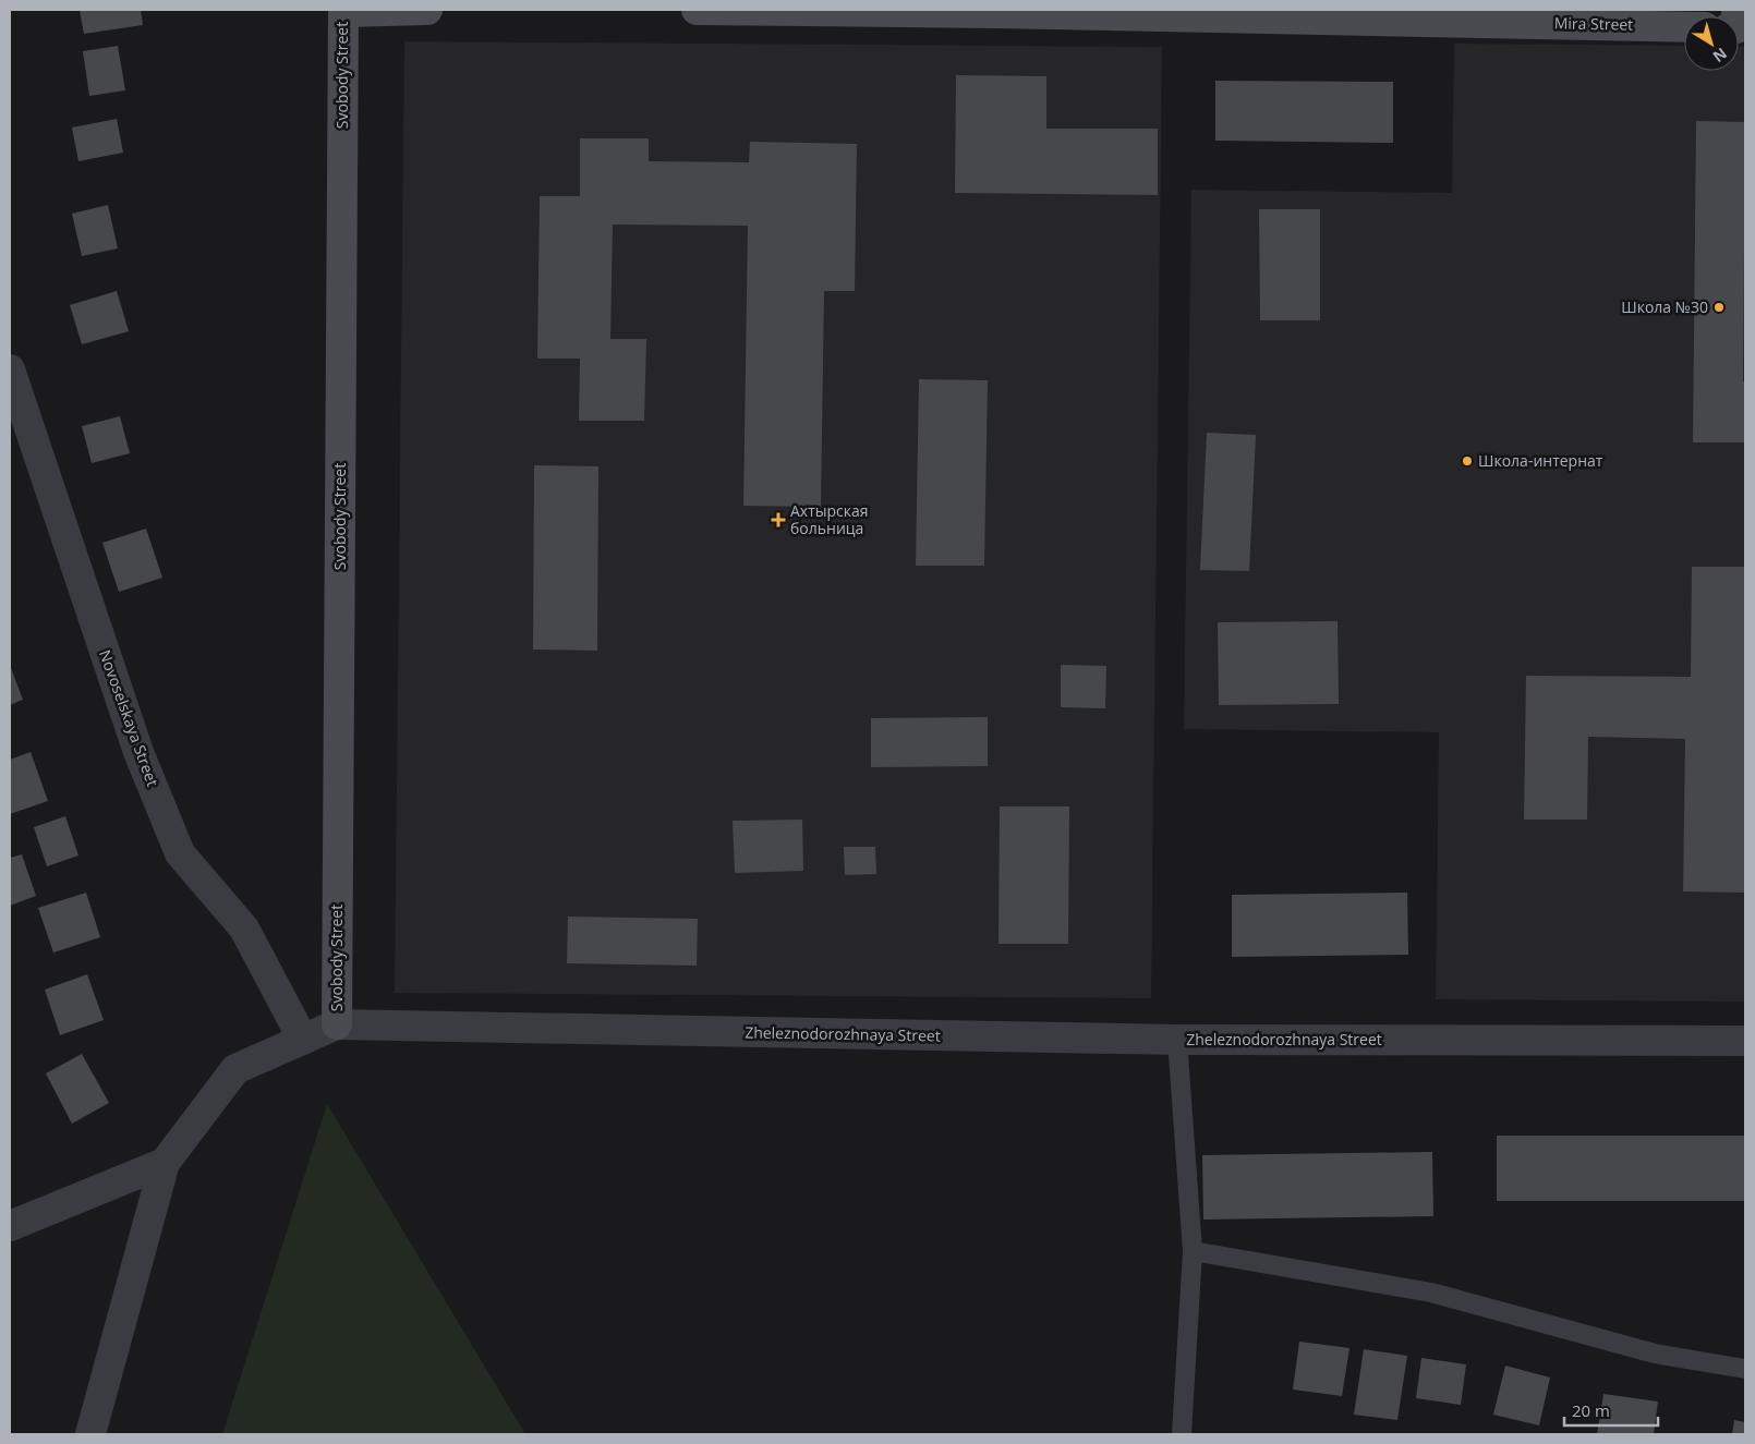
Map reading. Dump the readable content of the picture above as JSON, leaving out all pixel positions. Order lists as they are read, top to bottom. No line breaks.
{"streets":{"street":["Mira Street","Svobody Street","Novoselskaya Street","Zheleznodorozhnaya Street"]},"crossings":[["Svobody Street","Zheleznodorozhnaya Street"],["Novoselskaya Street","Zheleznodorozhnaya Street"]],"places":{"other":["Школа №30","Школа-интернат"],"health":["Ахтырская больница"]},"scale_bar":"20 m","north":"bottom right"}
